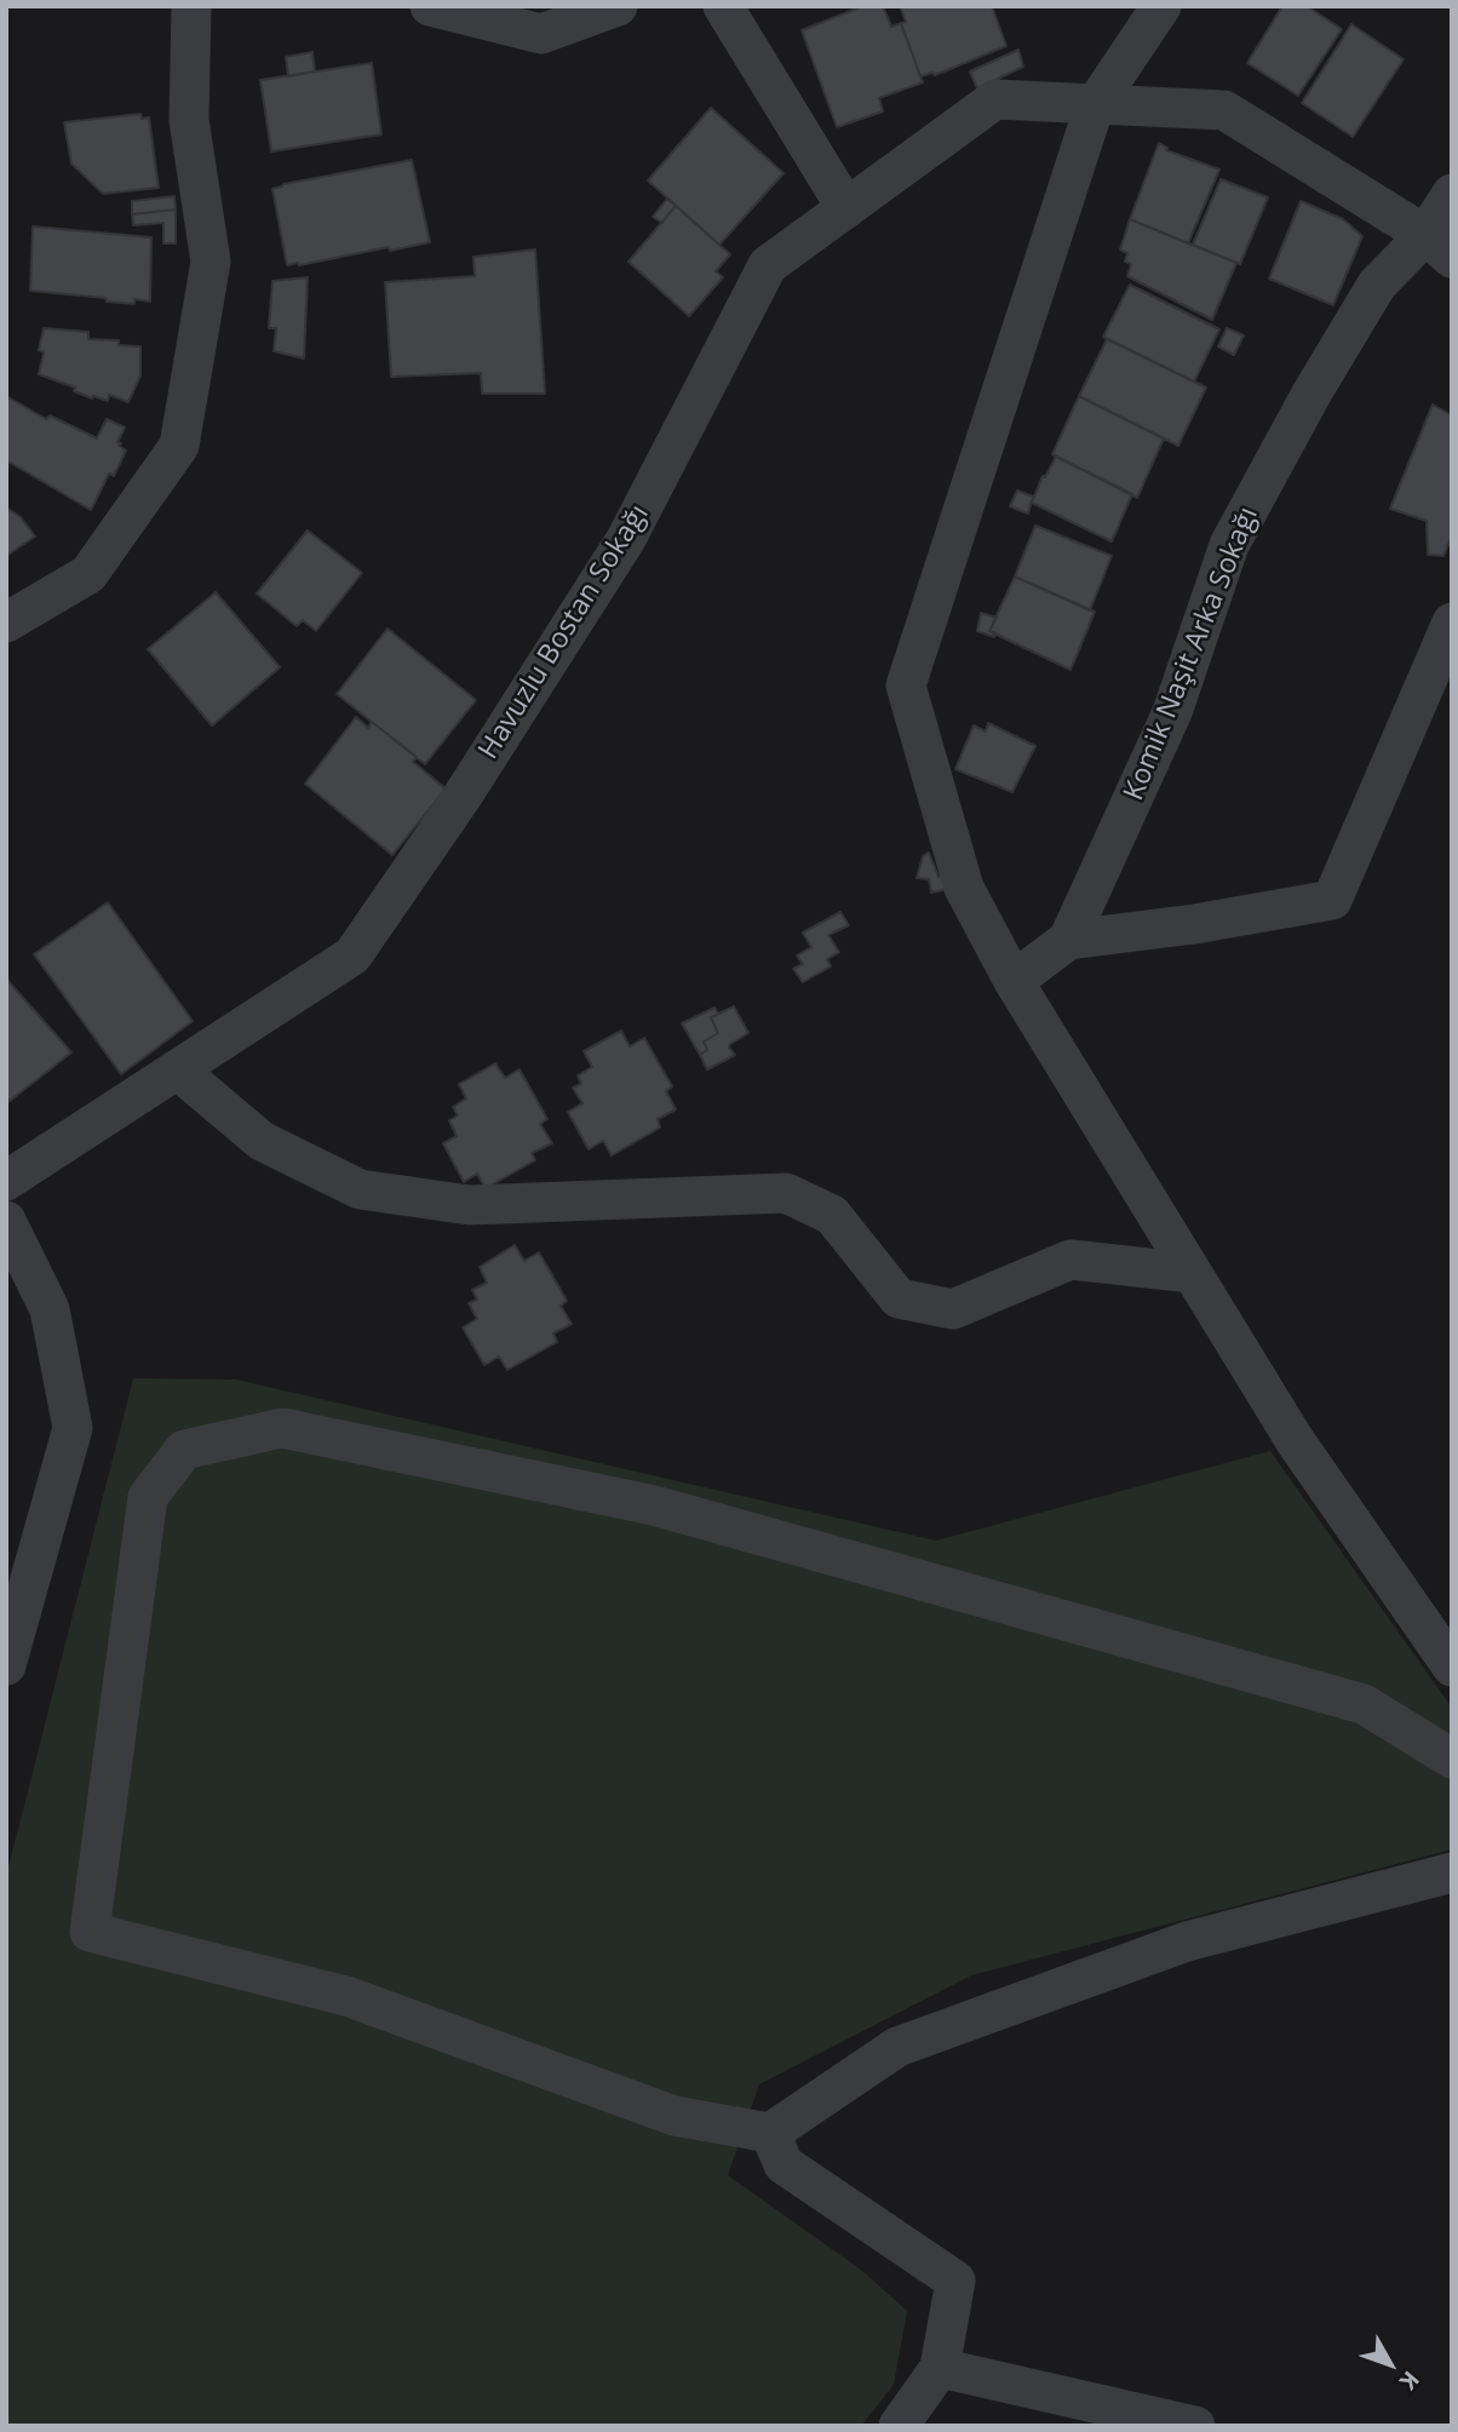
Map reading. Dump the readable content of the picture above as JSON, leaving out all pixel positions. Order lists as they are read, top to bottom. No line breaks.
{"streets":{"street":["Havuzlu Bostan Sokağı","Komik Naşit Arka Sokağı"]},"crossings":[["Havuzlu Bostan Sokağı","Komik Naşit Arka Sokağı"]],"north":"bottom right"}
